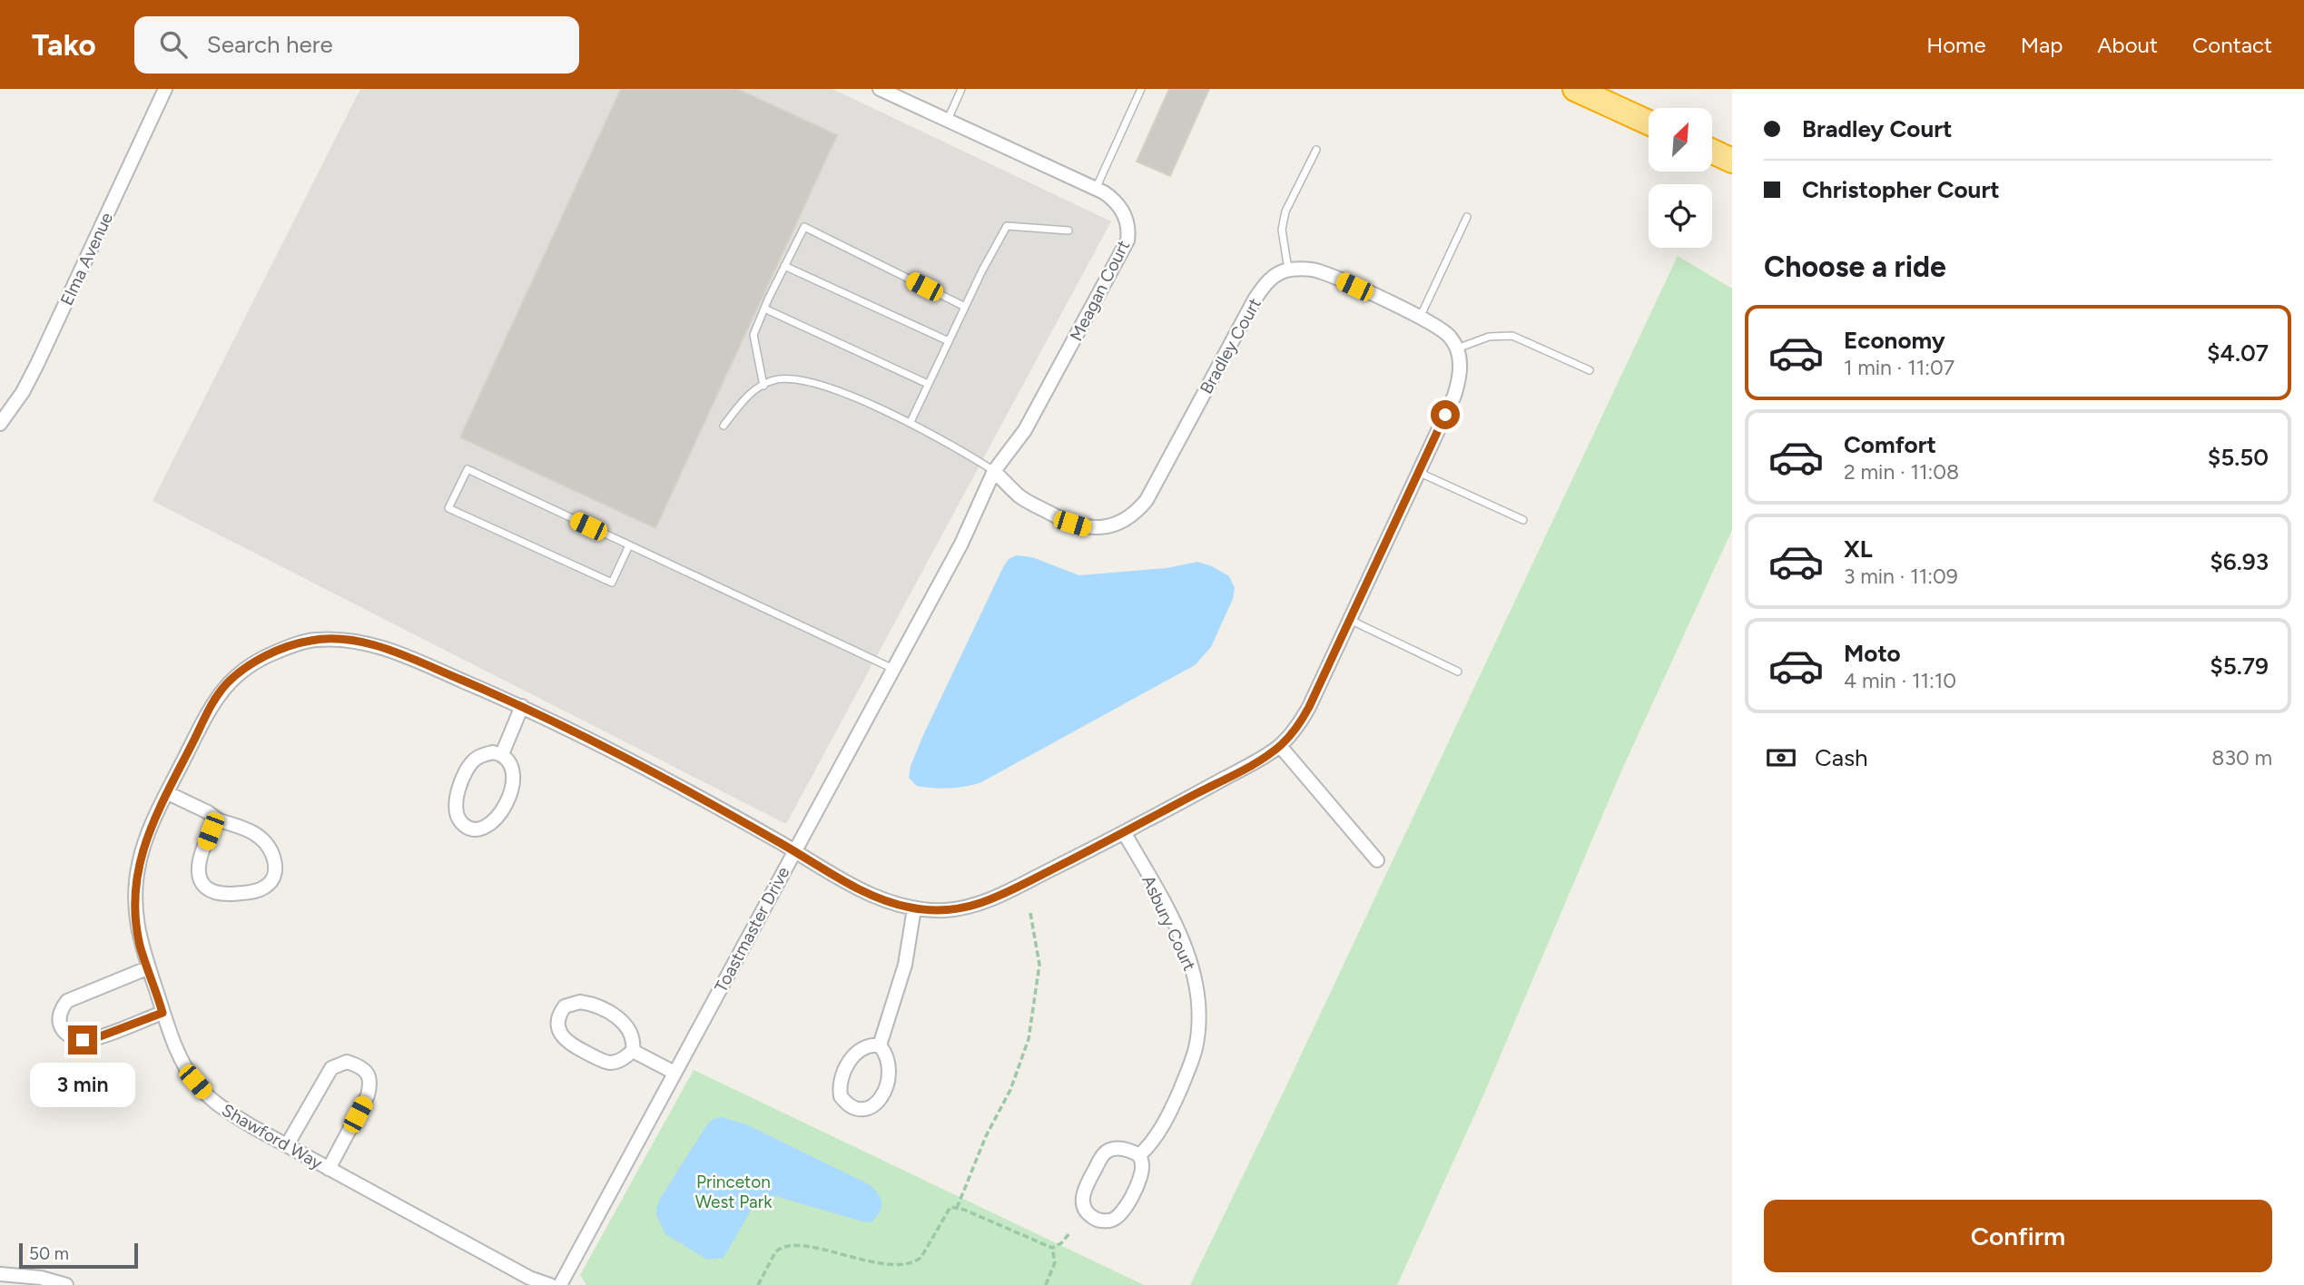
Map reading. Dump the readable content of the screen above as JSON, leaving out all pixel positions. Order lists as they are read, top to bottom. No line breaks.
{"streets":{"street":["Elma Avenue","Meagan Court","Bradley Court","Asbury Court","Toastmaster Drive","Shawford Way"]},"crossings":[["Meagan Court","Bradley Court"],["Meagan Court","Toastmaster Drive"],["Bradley Court","Toastmaster Drive"],["Toastmaster Drive","Shawford Way"]],"parks":["Princeton West Park"],"scale_bar":"50 m","north":"top right","page":{"header":"Tako","search":"Search here","nav":["Home","Map","About","Contact"],"banner":["Bradley Court","Christopher Court"],"heading":"Choose a ride","list":[{"name":"Economy","note":"1 min · 11:07","value":"$4.07"},{"name":"Comfort","note":"2 min · 11:08","value":"$5.50"},{"name":"XL","note":"3 min · 11:09","value":"$6.93"},{"name":"Moto","note":"4 min · 11:10","value":"$5.79"}],"pay":["Cash","830 m"],"bubble":"3 min","buttons":"Confirm","scale":"50 m"}}
